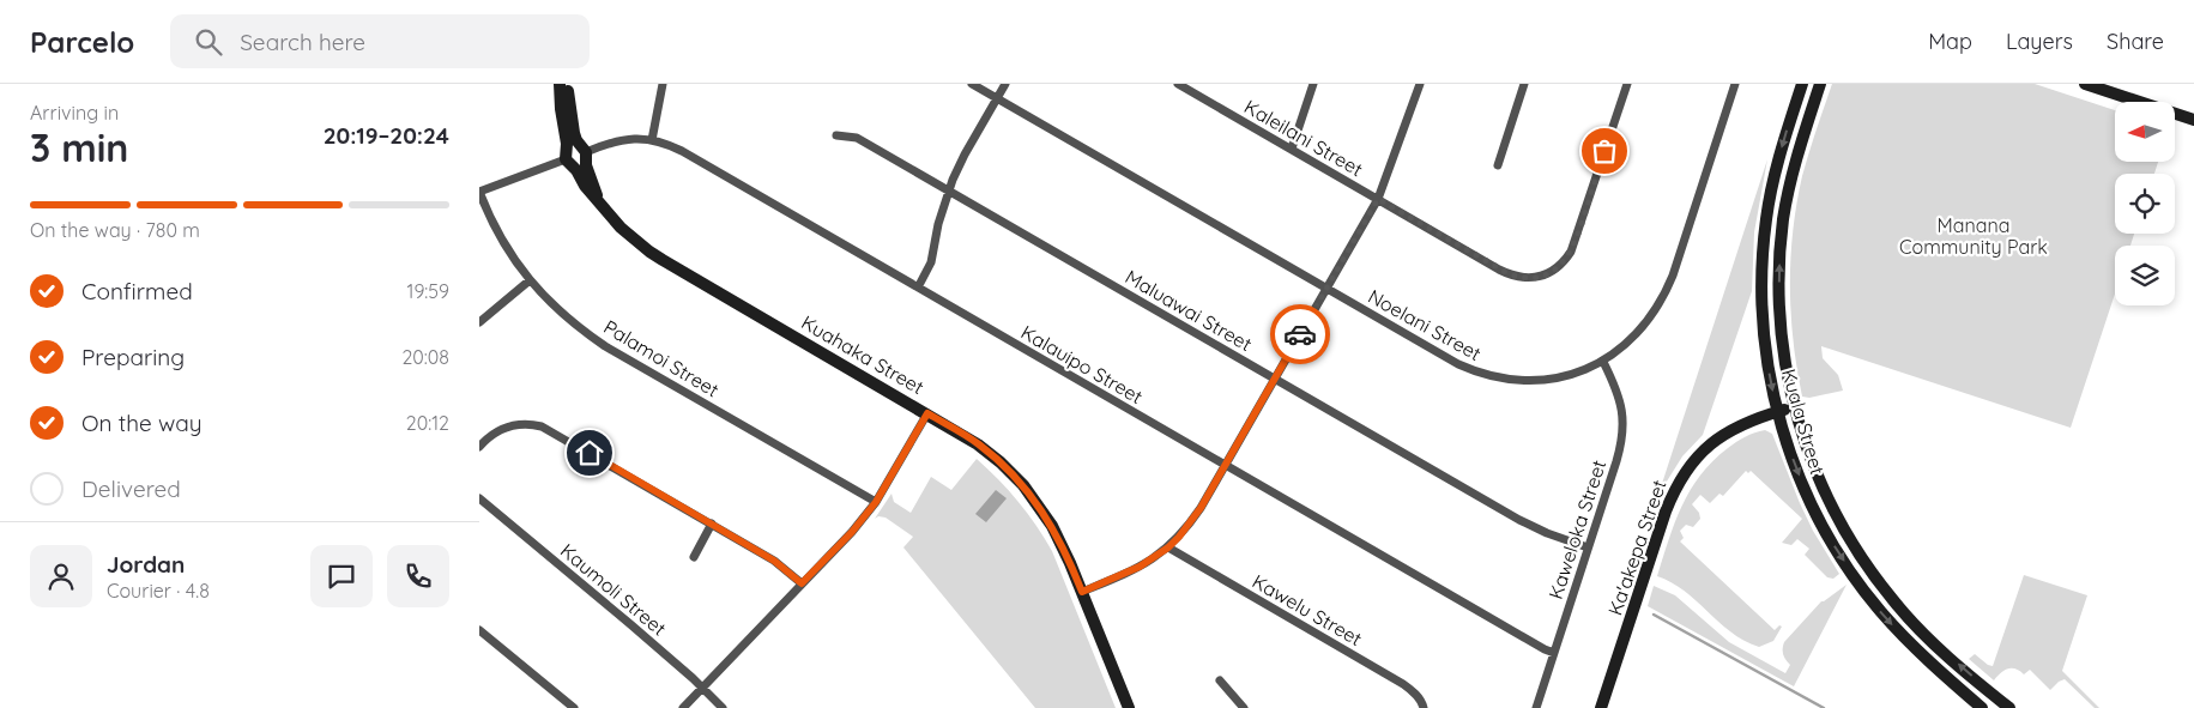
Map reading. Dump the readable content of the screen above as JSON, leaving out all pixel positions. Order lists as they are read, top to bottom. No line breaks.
{"streets":{"main road":["Kuahaka Street","Kuala Street","Ka'akepa Street"],"street":["Kaleilani Street","Maluawai Street","Noelani Street","Palamoi Street","Kalauipo Street","Kaweloka Street","Kaumoli Street","Kawelu Street"]},"crossings":[["Maluawai Street","Kaweloka Street"],["Noelani Street","Kaweloka Street"],["Kuahaka Street","Kalauipo Street"],["Kalauipo Street","Kaweloka Street"],["Kuala Street","Ka'akepa Street"]],"parks":["Manana Community Park"],"north":"left","page":{"header":"Parcelo","search":"Search here","nav":["Map","Layers","Share"],"heading":["3 min","Arriving in","20:19–20:24"],"panel":["Jordan","Courier · 4.8"],"bar":"On the way · 780 m","list":[["Confirmed","19:59"],["Preparing","20:08"],["On the way","20:12"],"Delivered"]}}
